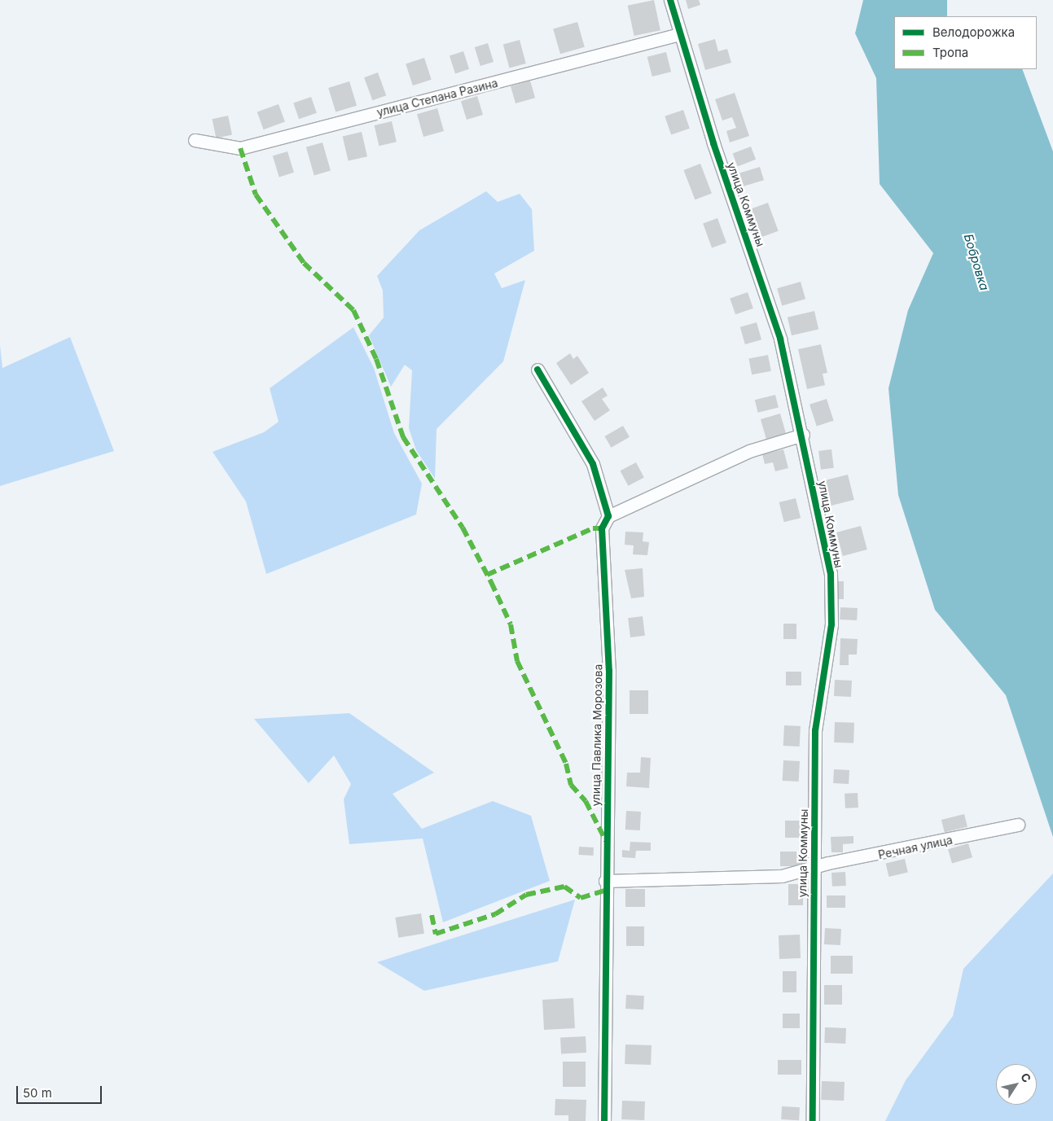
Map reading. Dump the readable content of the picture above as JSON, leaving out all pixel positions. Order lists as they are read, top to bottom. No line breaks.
{"streets":{"street":["улица Степана Разина","улица Коммуны","улица Павлика Морозова","Речная улица"]},"crossings":[["улица Степана Разина","улица Коммуны"],["улица Коммуны","Речная улица"],["улица Павлика Морозова","Речная улица"]],"water":["Бобровка"],"legend":["Велодорожка","Тропа"],"scale_bar":"50 m","north":"top right"}
